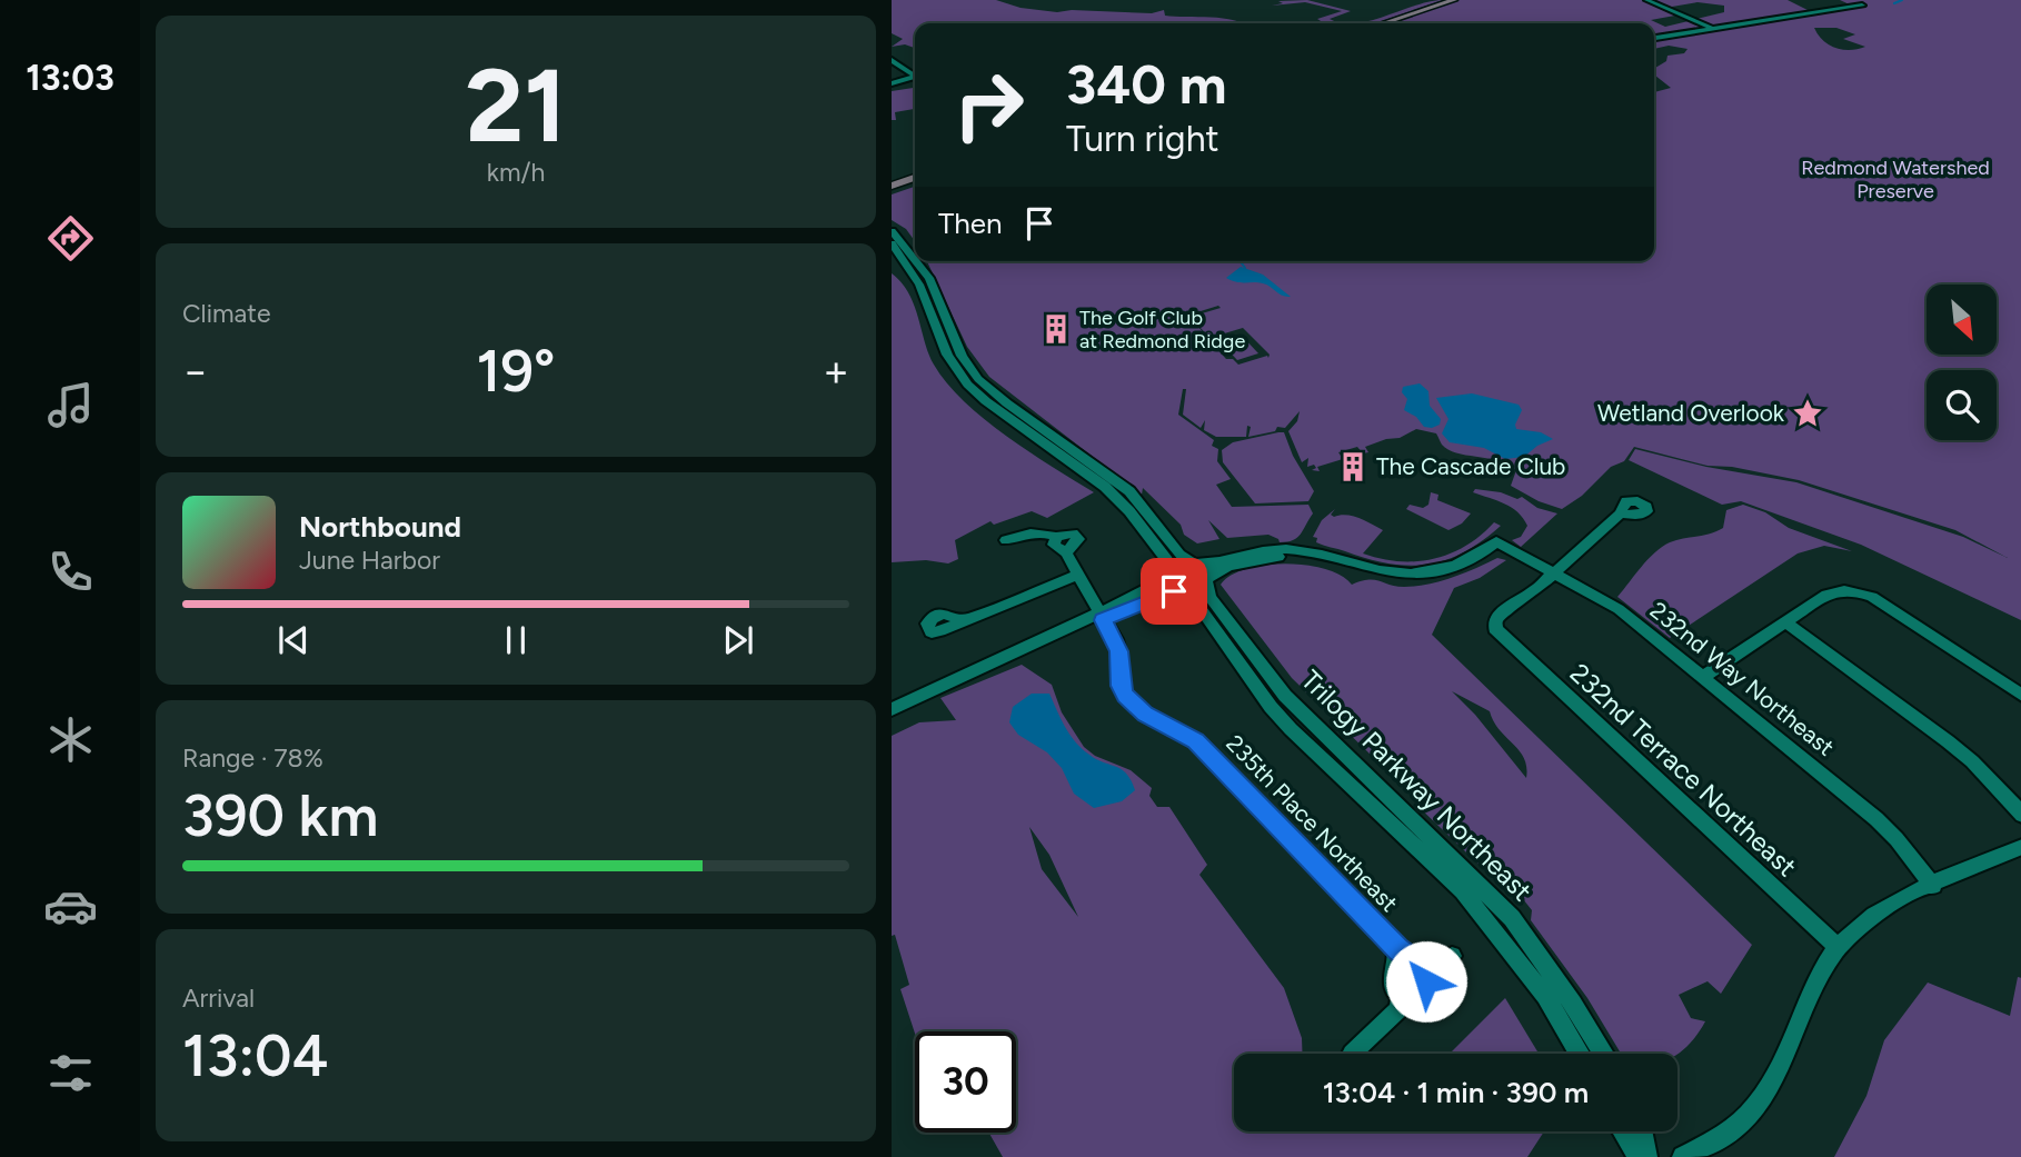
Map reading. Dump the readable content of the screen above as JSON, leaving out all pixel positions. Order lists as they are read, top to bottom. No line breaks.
{"streets":{"street":["232nd Way Northeast","232nd Terrace Northeast","Trilogy Parkway Northeast","235th Place Northeast"]},"crossings":[["232nd Way Northeast","232nd Terrace Northeast"]],"parks":["Redmond Watershed Preserve"],"places":{"building":["The Golf Club at Redmond Ridge","The Cascade Club"],"place":["Wetland Overlook"]},"north":"bottom right","page":{"tabs":"13:03","tile":[["21","km/h"],"Climate",["Range · 78%","390 km"],["Arrival","13:04"]],"turn":["340 m","Turn right"],"then":"Then","heat":["−","19°","+"],"song":["Northbound","June Harbor"],"limit":"30","trip":"13:04 · 1 min · 390 m"}}
